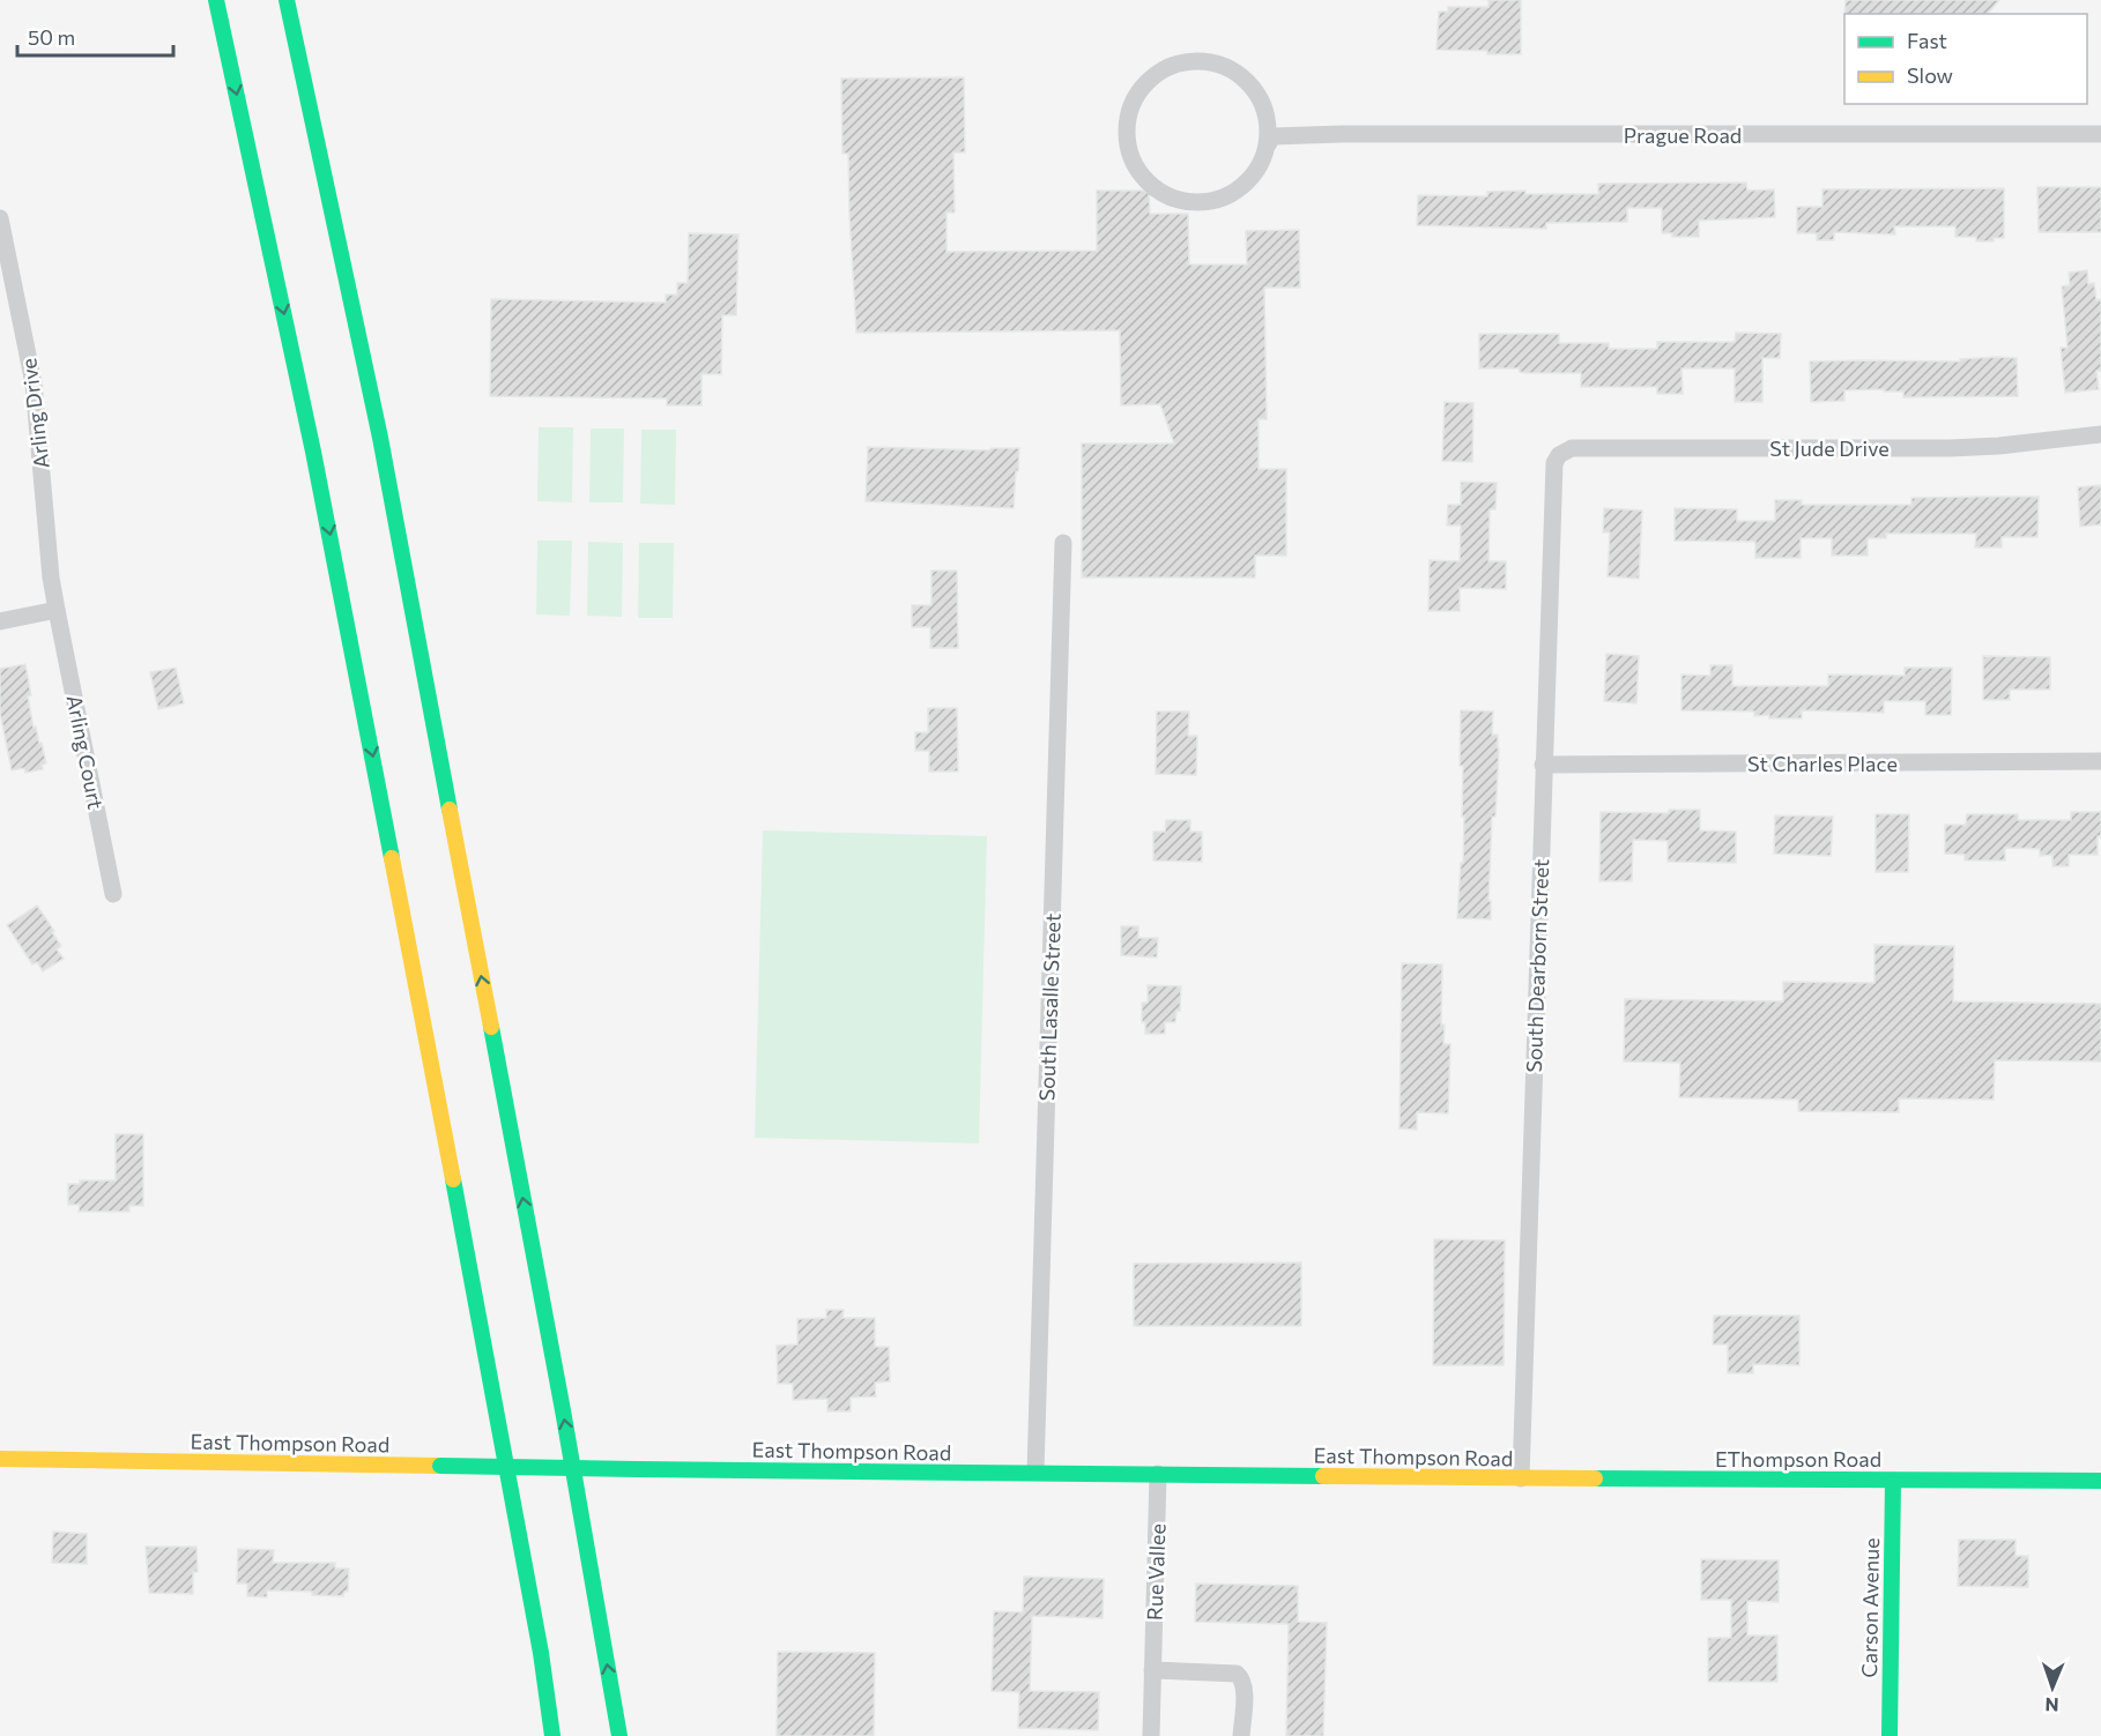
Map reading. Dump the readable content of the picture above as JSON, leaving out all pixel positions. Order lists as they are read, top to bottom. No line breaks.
{"streets":{"main road":["East Thompson Road","EThompson Road","Carson Avenue"],"street":["Prague Road","Arling Drive","St Jude Drive","Arling Court","St Charles Place","South Dearborn Street","South Lasalle Street","Rue Vallee"]},"crossings":[["Arling Drive","Arling Court"],["St Jude Drive","South Dearborn Street"],["St Charles Place","South Dearborn Street"],["South Dearborn Street","East Thompson Road"],["South Lasalle Street","East Thompson Road"],["East Thompson Road","EThompson Road"],["East Thompson Road","Rue Vallee"],["EThompson Road","Carson Avenue"]],"legend":["Fast","Slow"],"scale_bar":"50 m","north":"bottom"}
